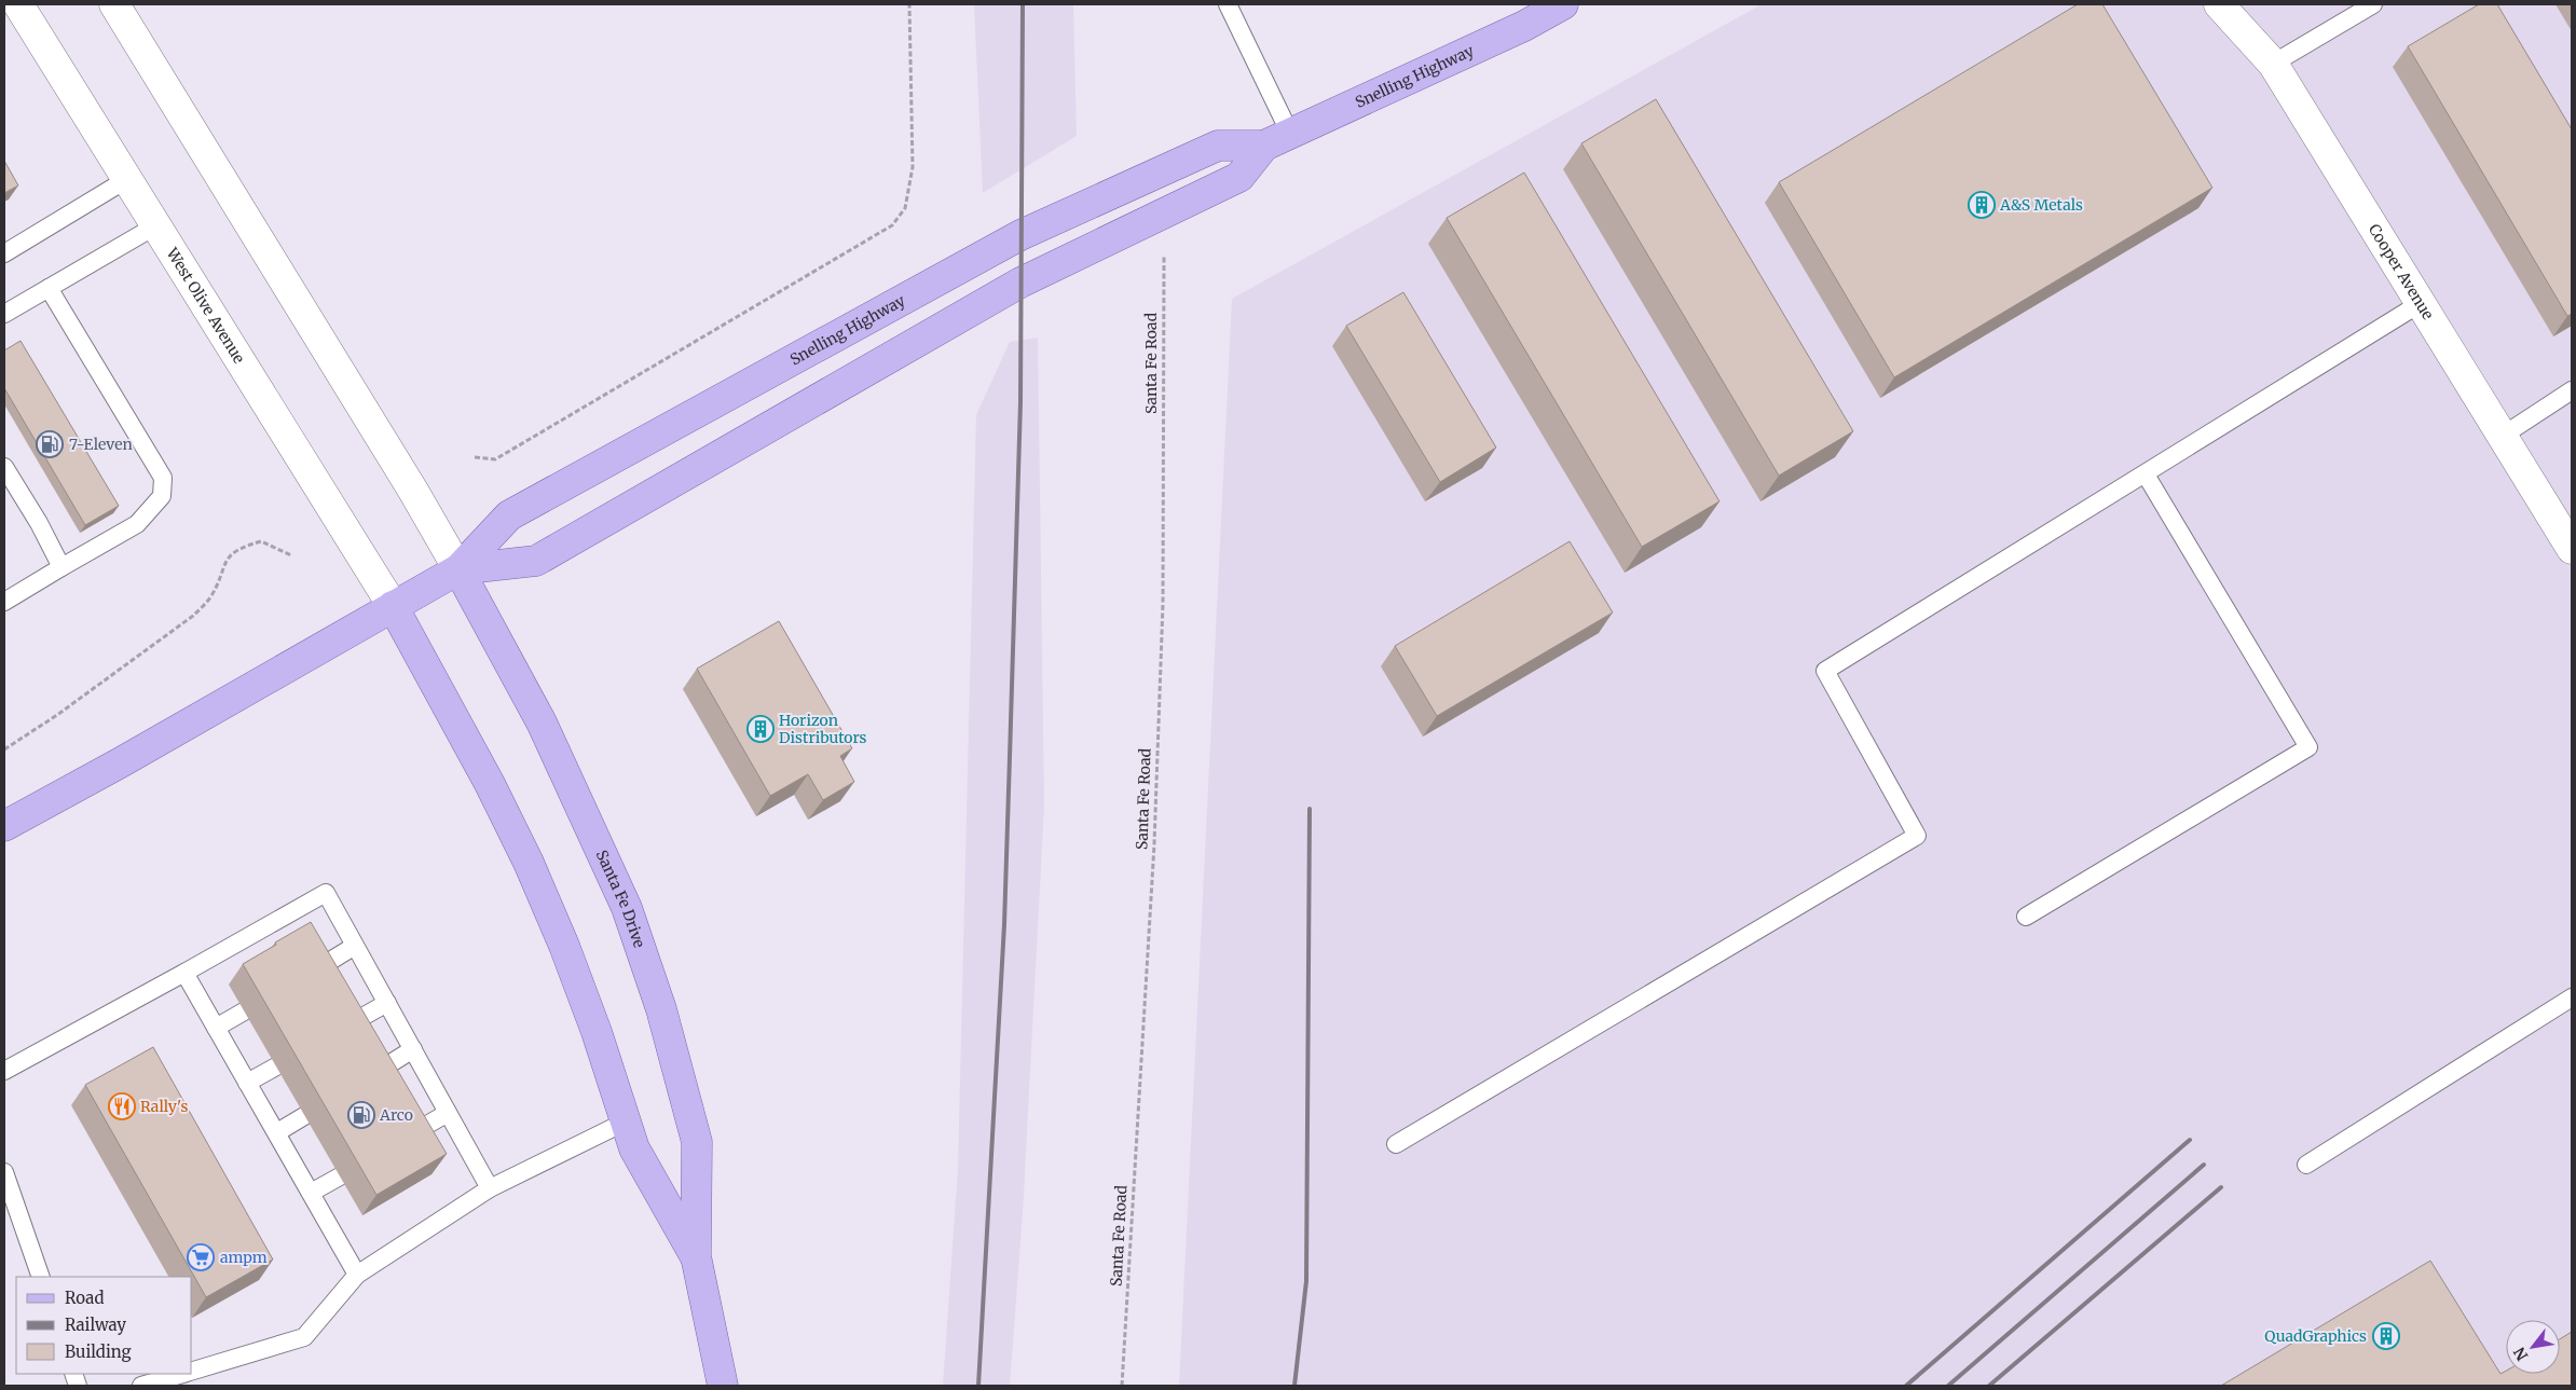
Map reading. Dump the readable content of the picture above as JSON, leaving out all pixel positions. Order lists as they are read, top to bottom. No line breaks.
{"streets":{"main road":["Snelling Highway","Cooper Avenue","West Olive Avenue","Santa Fe Drive"],"path":["Santa Fe Road"]},"crossings":[["Snelling Highway","West Olive Avenue"],["Snelling Highway","Santa Fe Road"],["Snelling Highway","Santa Fe Drive"],["West Olive Avenue","Santa Fe Drive"]],"places":{"building":["A&S Metals","Horizon Distributors","QuadGraphics"],"fuel station":["7-Eleven","Arco"],"restaurant":["Rally's"],"supermarket":["ampm"]},"legend":["Road","Railway","Building"],"north":"bottom left"}
